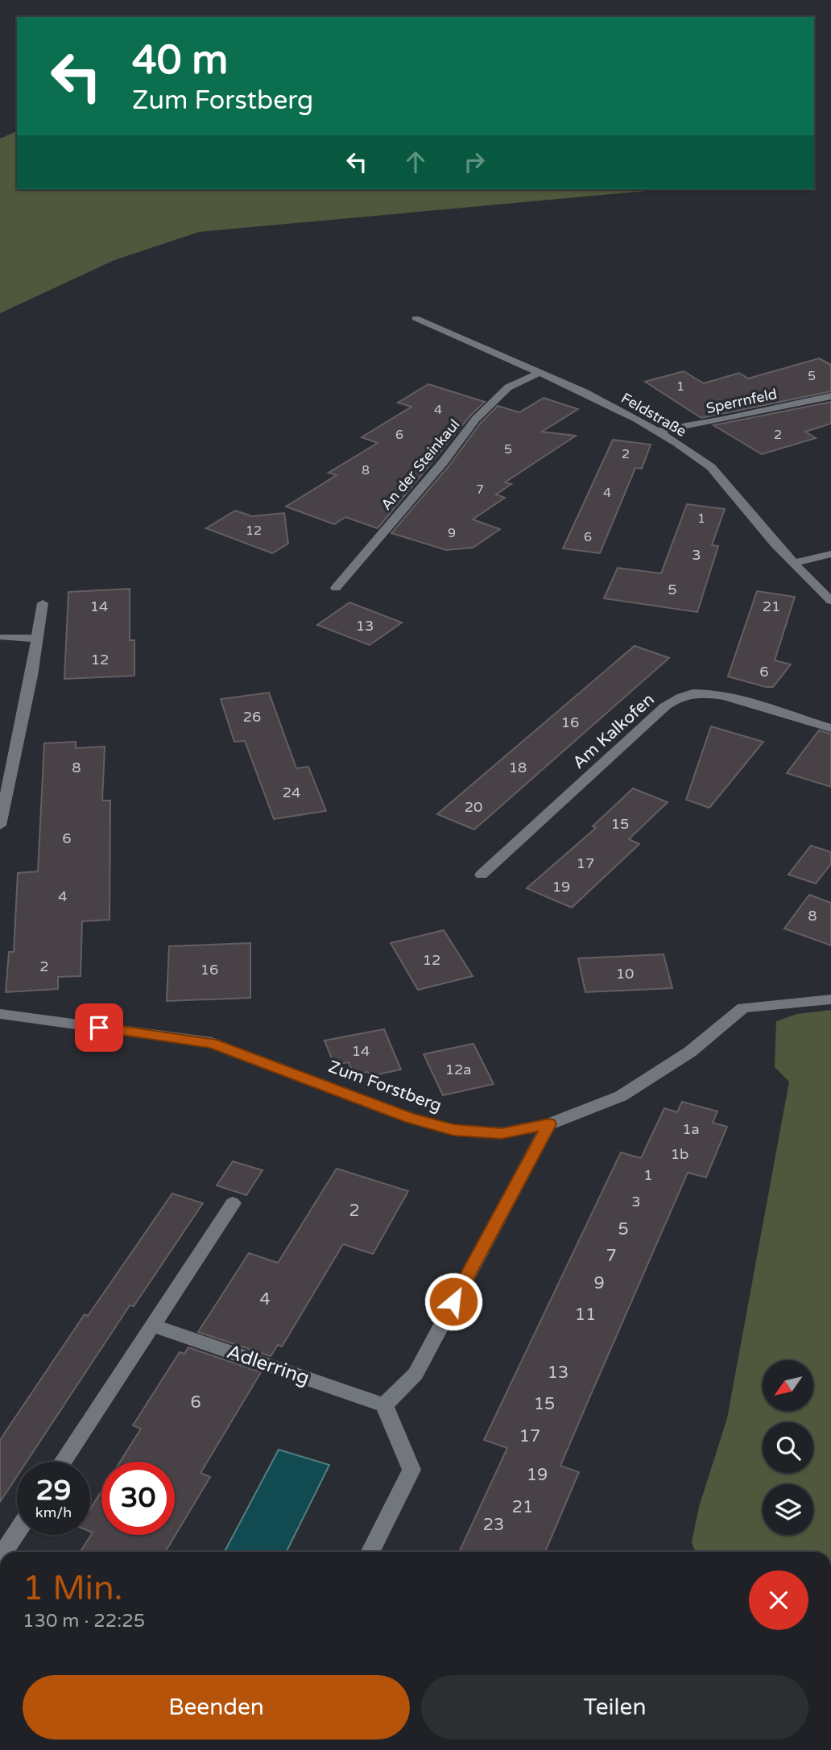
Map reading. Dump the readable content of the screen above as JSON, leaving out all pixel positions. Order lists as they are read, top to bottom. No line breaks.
{"streets":{"street":["Sperrnfeld","Feldstraße","An der Steinkaul","Am Kalkofen","Zum Forstberg","Adlerring"]},"crossings":[["Sperrnfeld","Feldstraße"],["Feldstraße","An der Steinkaul"]],"house_numbers":["5","1","4","6","2","5","2","8","7","4","1","12","9","6","3","5","14","21","13","12","6","26","16","8","18","24","20","15","6","17","19","4","8","12","2","16","10","14","12a","1a","1b","1","3","2","5","7","9","4","11","13","6","15","17","19","21","23"],"north":"bottom left","page":{"turn":["40 m","Zum Forstberg"],"speed":"29 km/h","limit":"30","heading":["1 Min.","130 m · 22:25"],"buttons":["Beenden","Teilen"]}}
